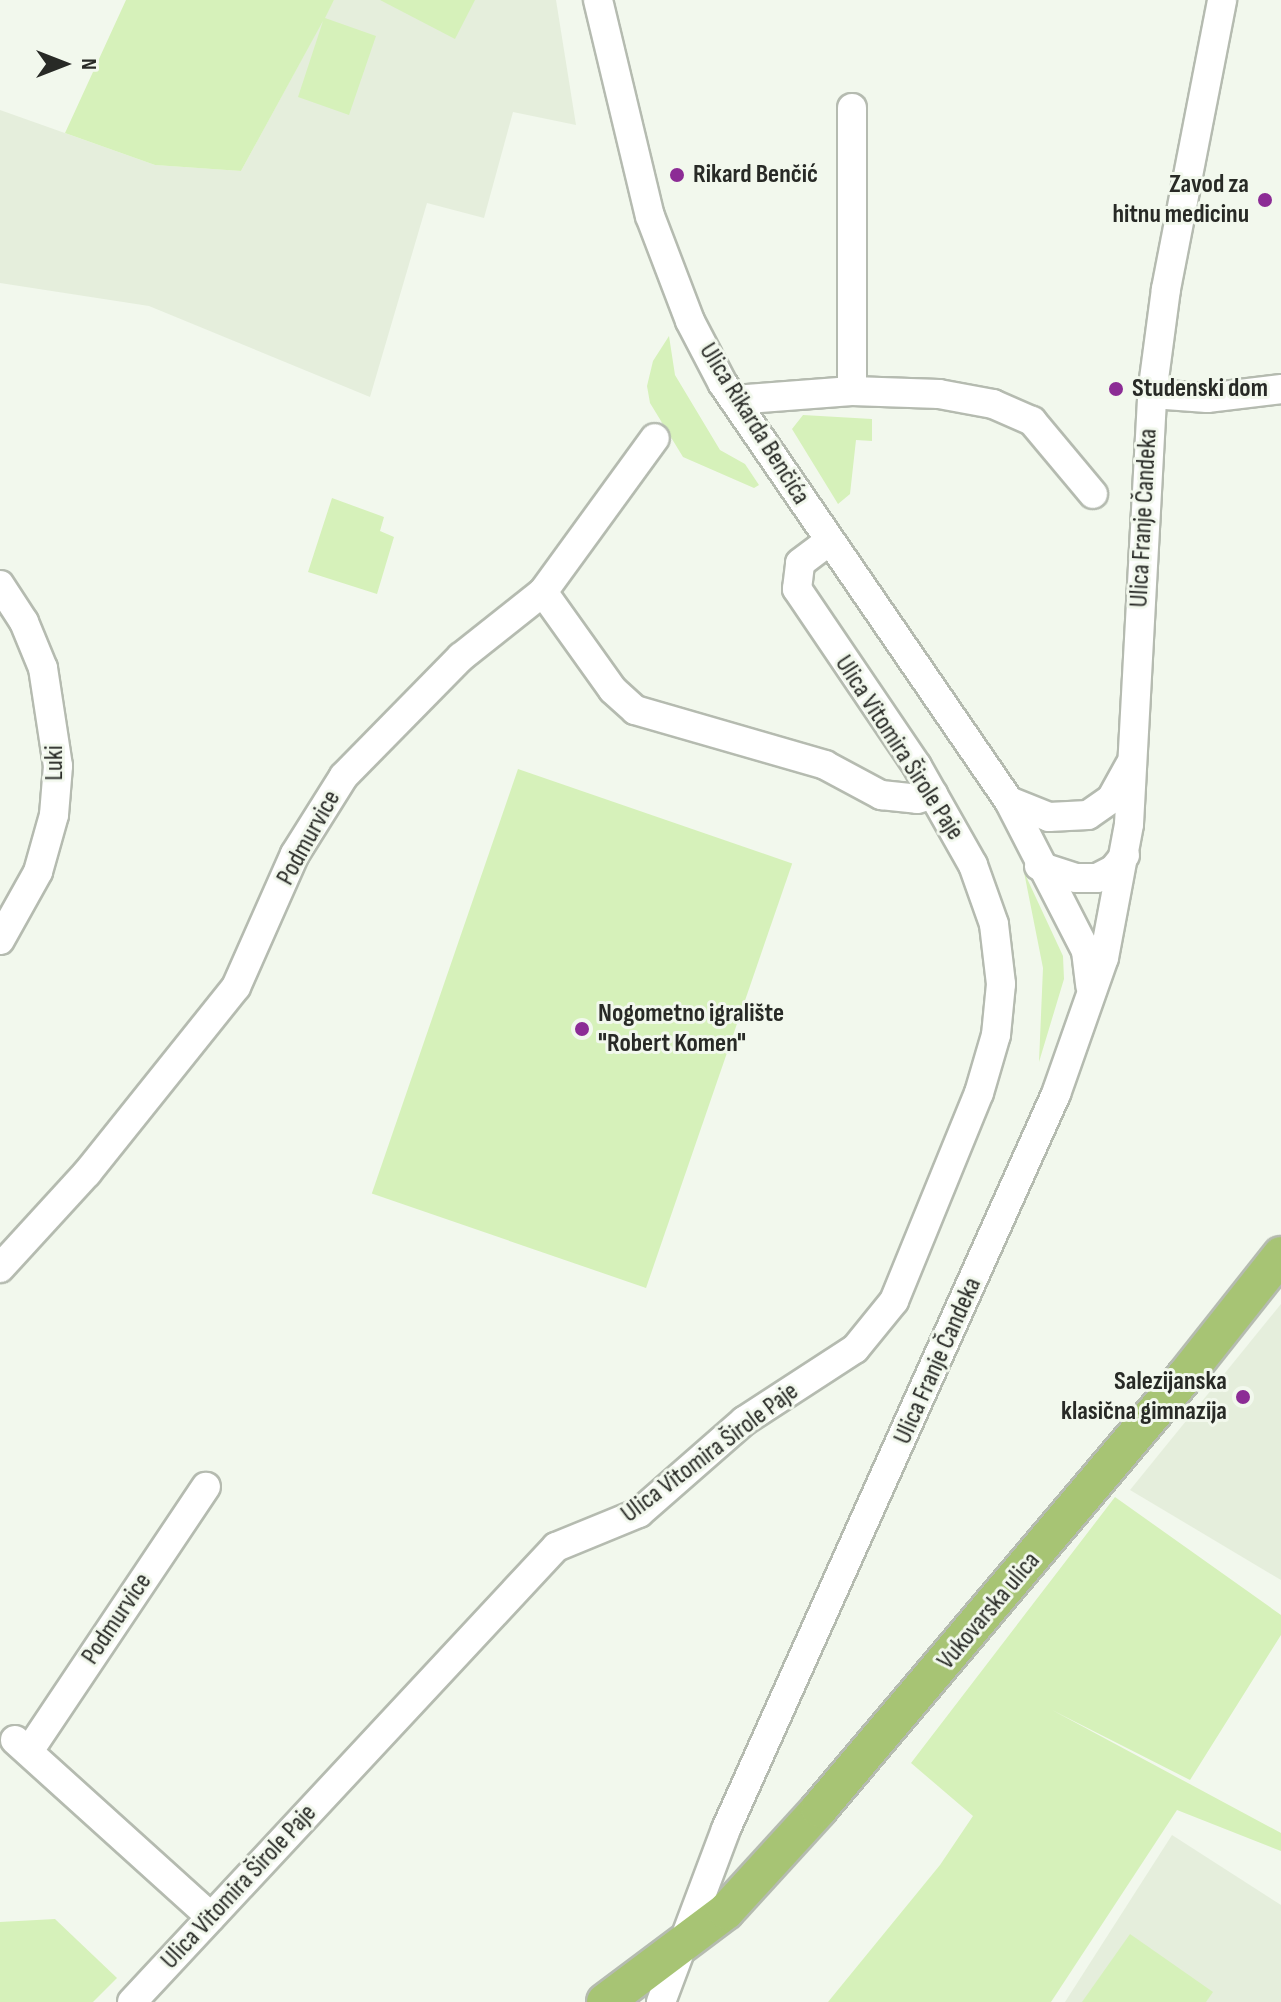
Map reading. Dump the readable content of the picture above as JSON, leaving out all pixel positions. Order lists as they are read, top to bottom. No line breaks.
{"streets":{"main road":["Vukovarska ulica"],"street":["Ulica Rikarda Benčića","Ulica Franje Čandeka","Ulica Vitomira Širole Paje","Luki","Podmurvice"]},"crossings":[["Ulica Rikarda Benčića","Ulica Franje Čandeka"],["Ulica Rikarda Benčića","Ulica Vitomira Širole Paje"],["Ulica Franje Čandeka","Vukovarska ulica"],["Ulica Vitomira Širole Paje","Podmurvice"]],"places":["Rikard Benčić","Zavod za hitnu medicinu","Studenski dom","Nogometno igralište \"Robert Komen\"","Salezijanska klasična gimnazija"],"north":"right"}
